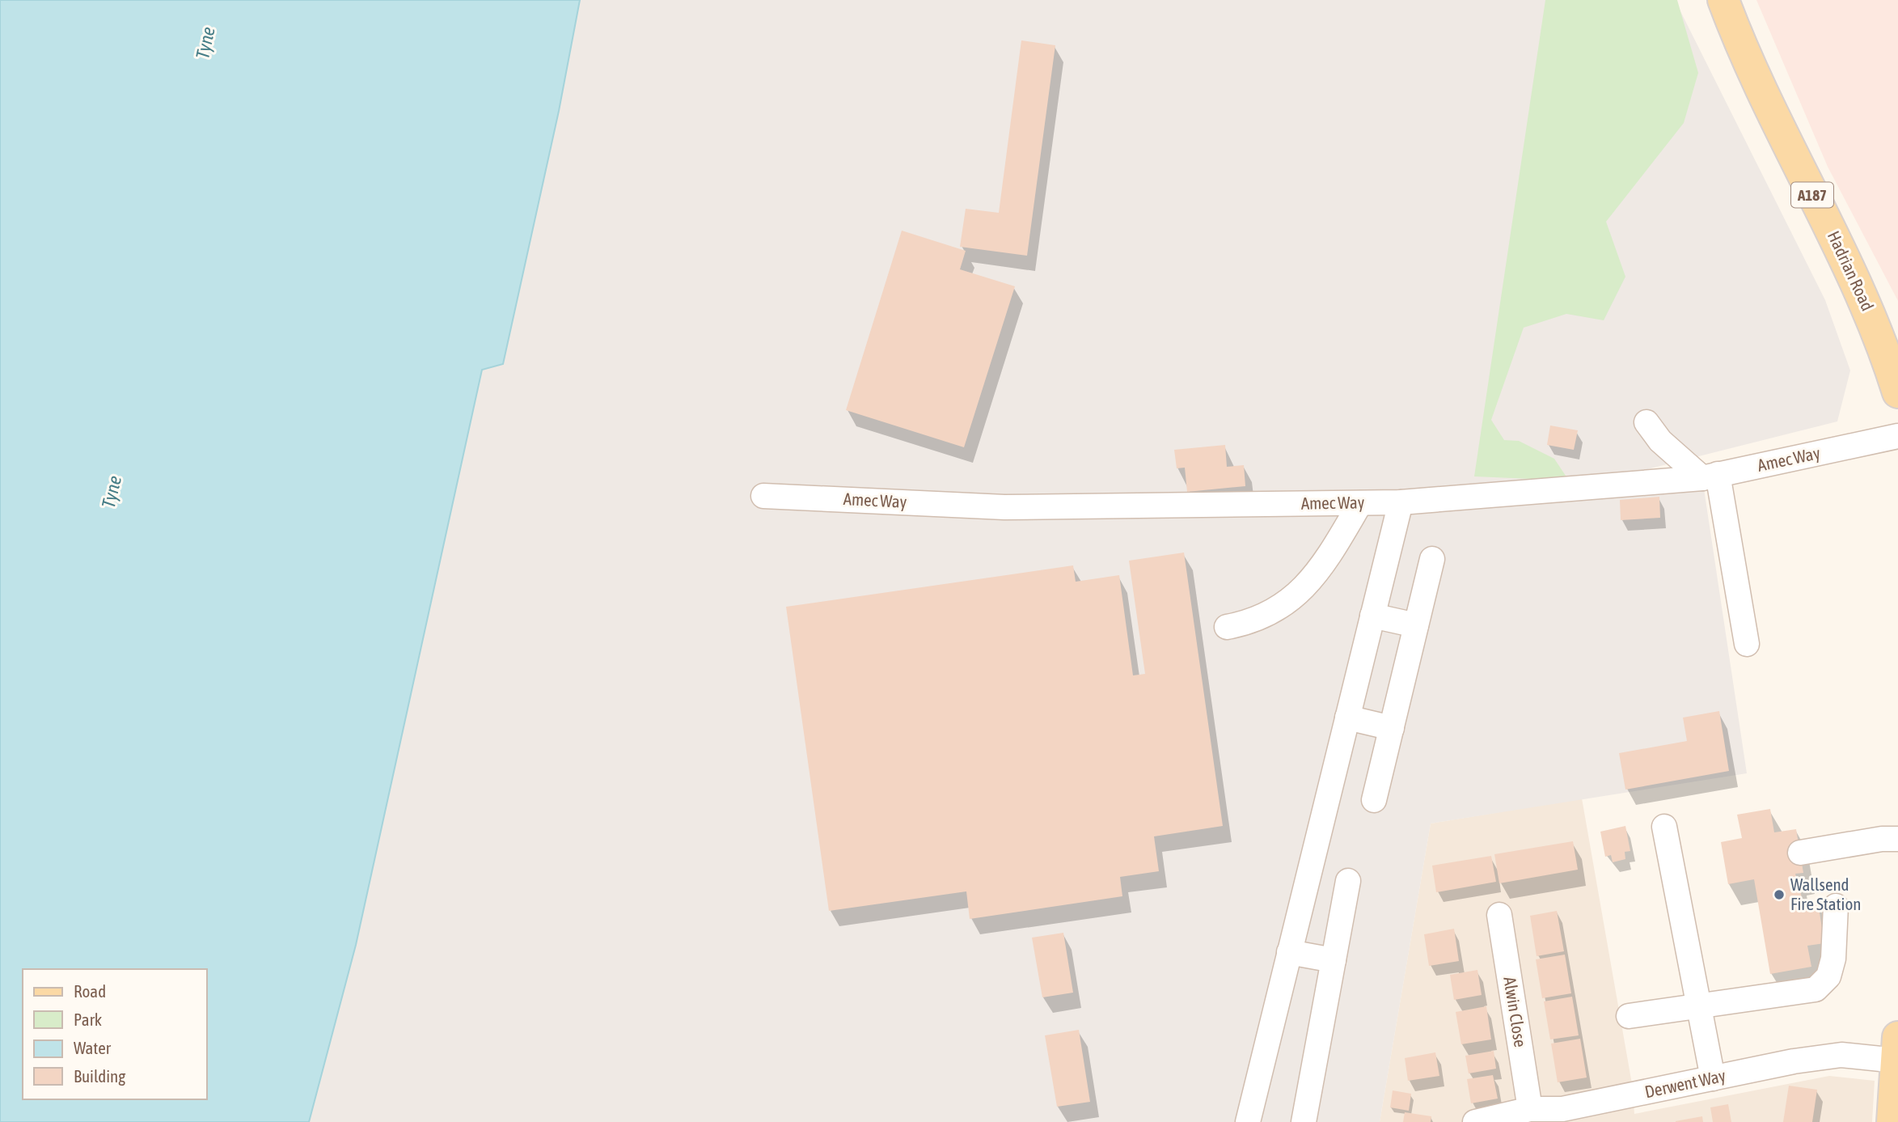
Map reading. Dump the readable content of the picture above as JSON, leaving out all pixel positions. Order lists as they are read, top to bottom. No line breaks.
{"streets":{"main road":["A187","Hadrian Road"],"street":["Amec Way","Alwin Close","Derwent Way"]},"crossings":[["Alwin Close","Derwent Way"]],"water":["Tyne"],"places":["Wallsend Fire Station"],"legend":["Road","Park","Water","Building"]}
